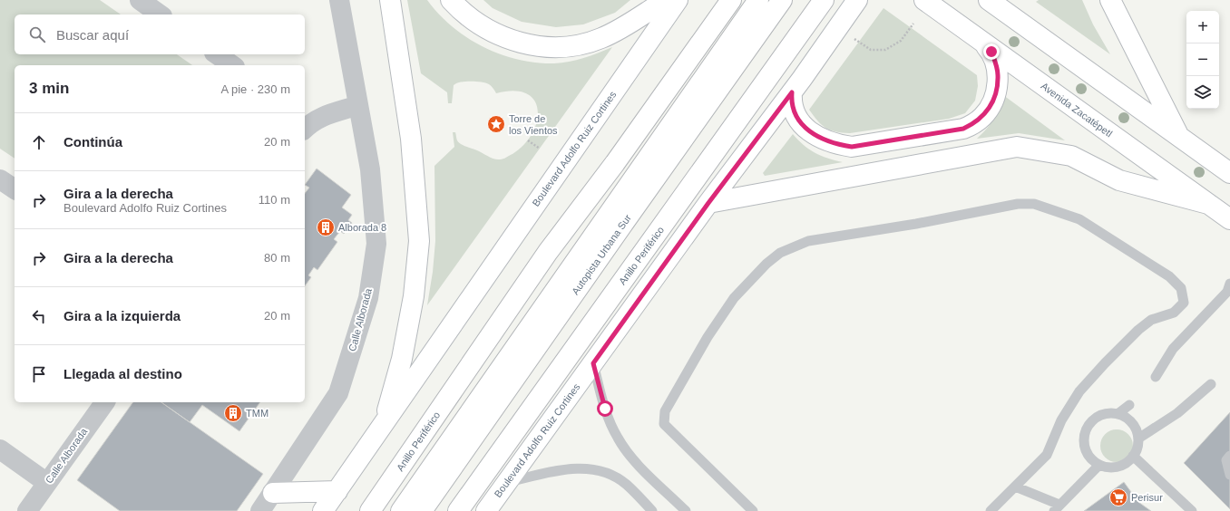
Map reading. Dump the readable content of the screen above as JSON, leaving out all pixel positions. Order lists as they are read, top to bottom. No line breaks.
{"streets":{"main road":["Avenida Zacatépetl","Boulevard Adolfo Ruiz Cortines","Autopista Urbana Sur","Anillo Periférico"],"street":["Calle Alborada"]},"places":{"place":["Torre de los Vientos"],"building":["Alborada 8","TMM"],"supermarket":["Perisur"]},"page":{"map_buttons":["+","−"],"search":"Buscar aquí","heading":["3 min","A pie · 230 m"],"list":[["Continúa","20 m"],["Gira a la derecha","Boulevard Adolfo Ruiz Cortines","110 m"],["Gira a la derecha","80 m"],["Gira a la izquierda","20 m"],"Llegada al destino"]}}
